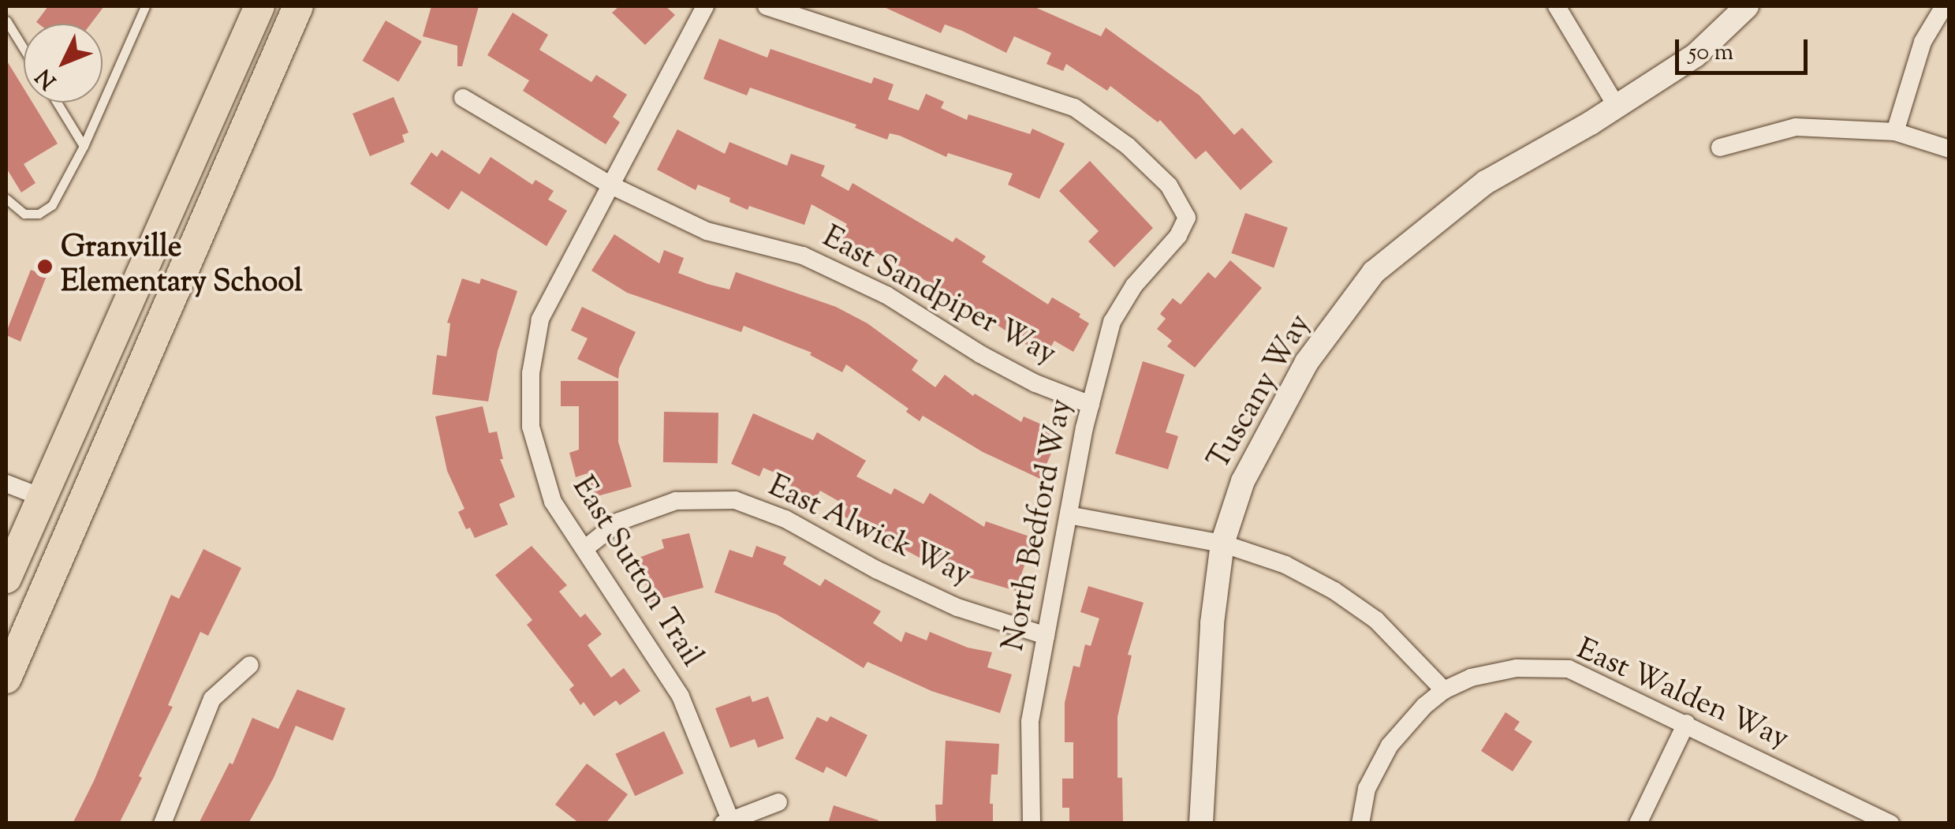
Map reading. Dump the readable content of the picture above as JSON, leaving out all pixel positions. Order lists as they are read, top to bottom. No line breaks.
{"streets":{"street":["East Sandpiper Way","Tuscany Way","North Bedford Way","East Alwick Way","East Sutton Trail","East Walden Way"]},"crossings":[["East Sandpiper Way","North Bedford Way"],["East Sandpiper Way","East Sutton Trail"],["North Bedford Way","East Alwick Way"],["East Alwick Way","East Sutton Trail"]],"places":["Granville Elementary School"],"scale_bar":"50 m","north":"bottom left"}
